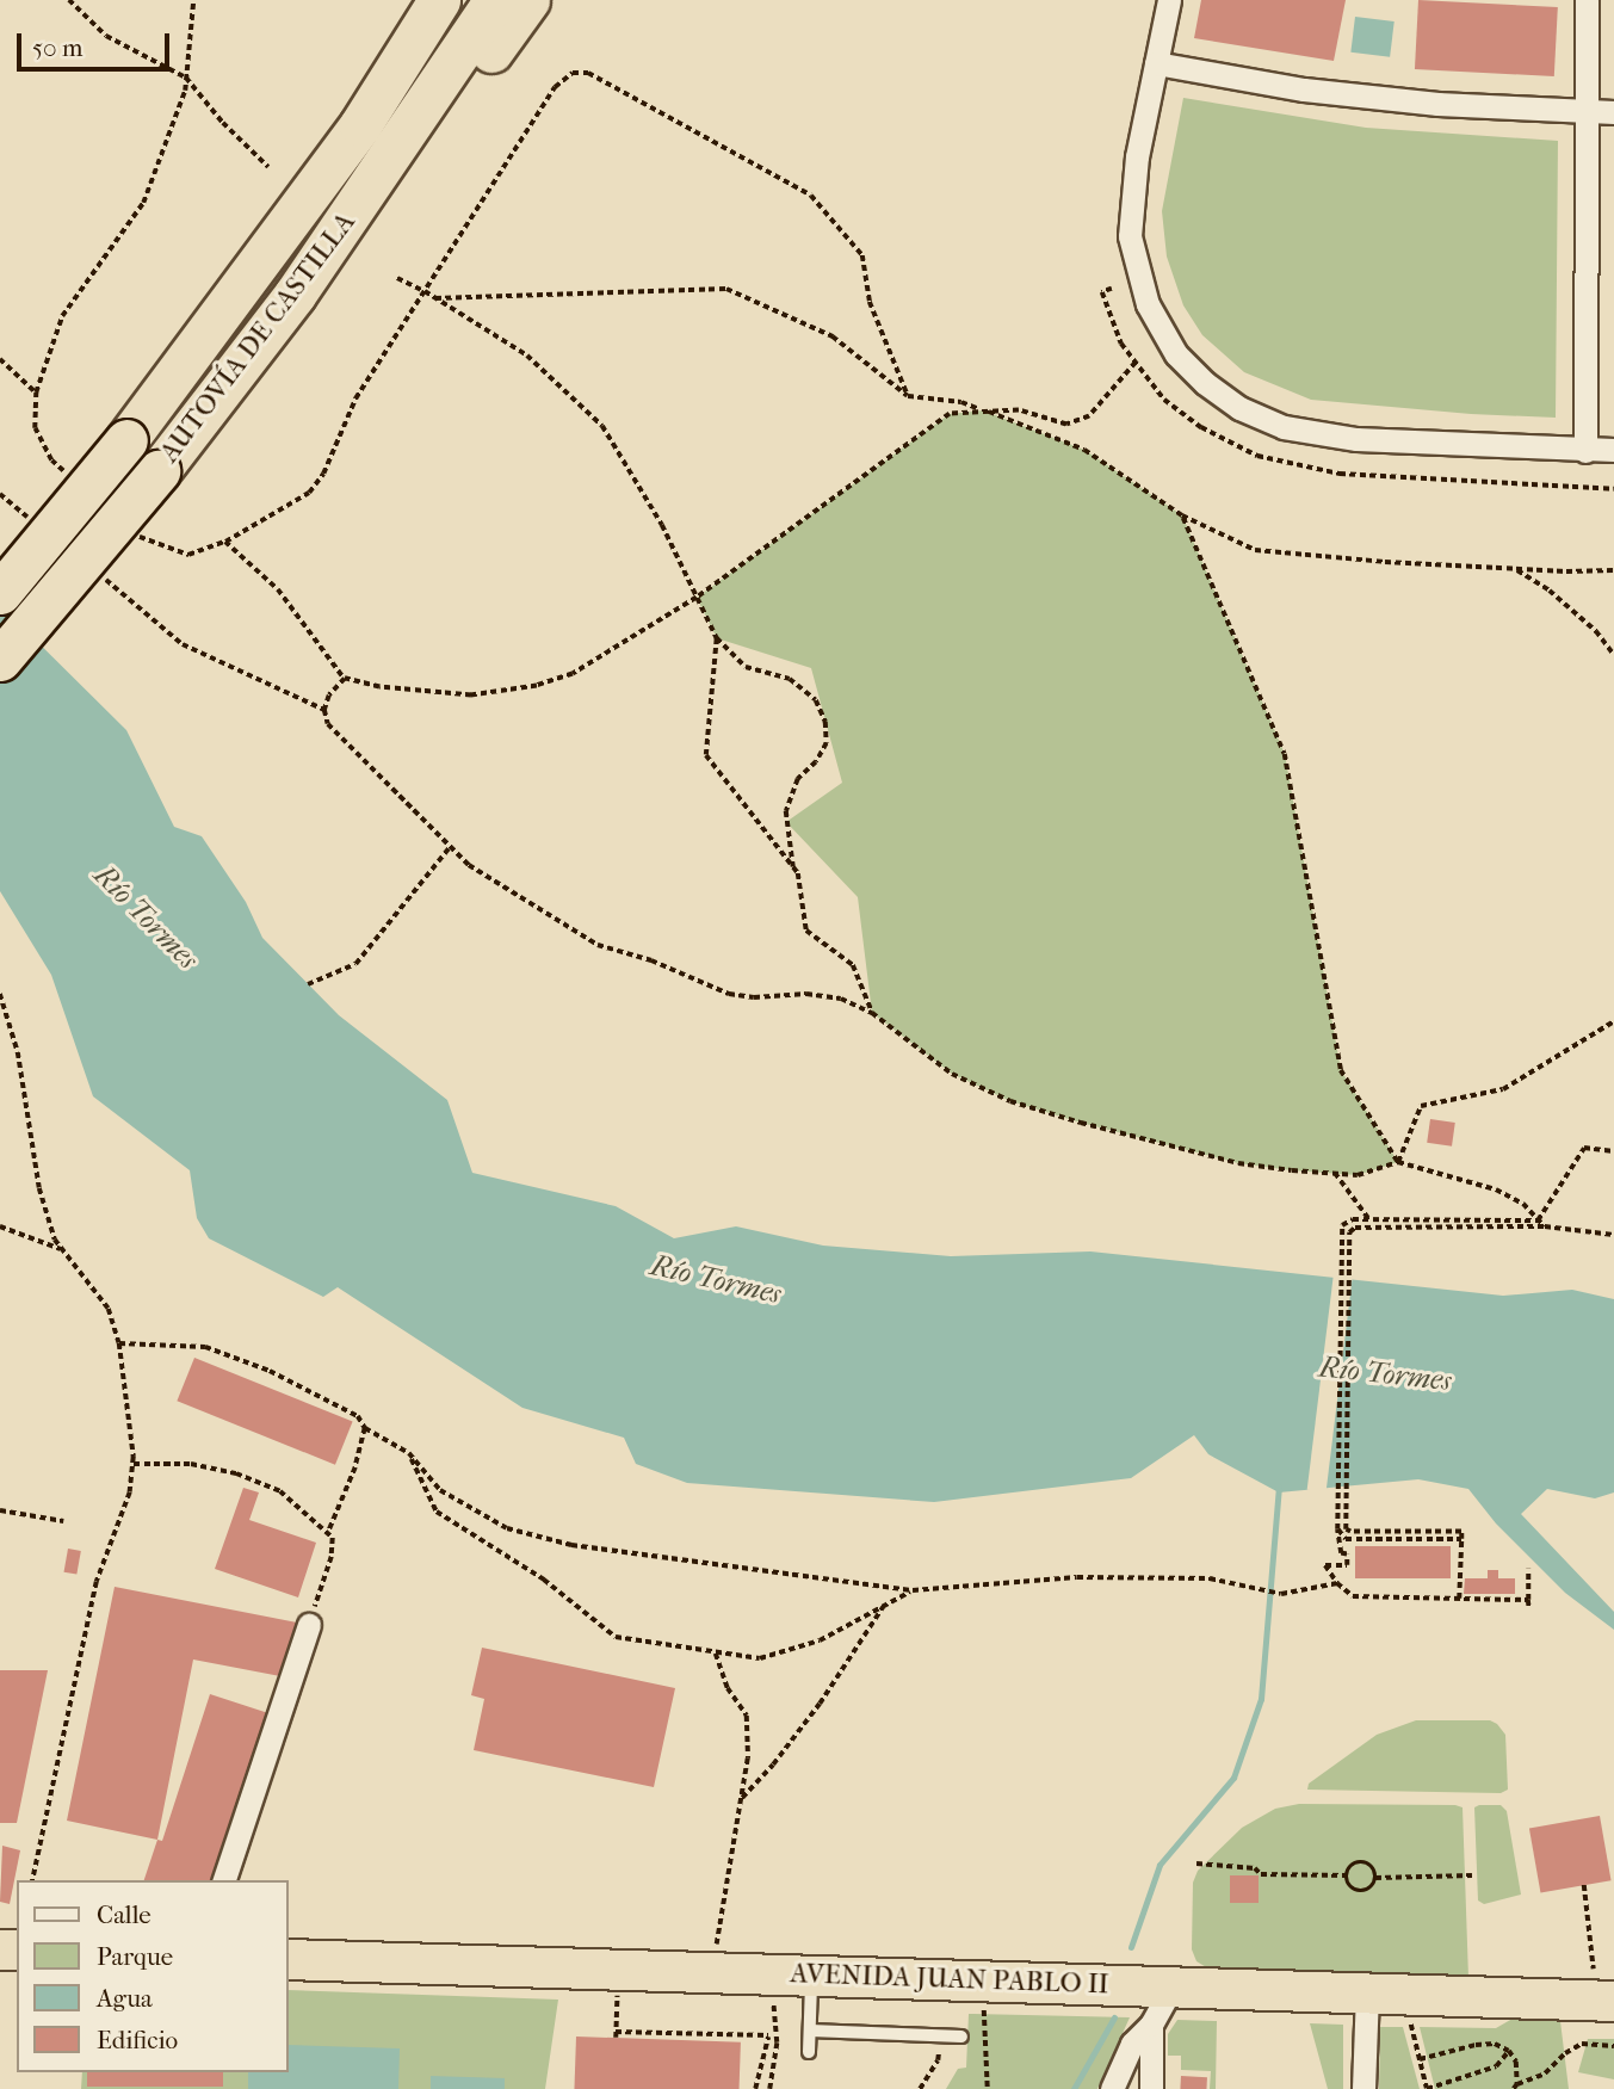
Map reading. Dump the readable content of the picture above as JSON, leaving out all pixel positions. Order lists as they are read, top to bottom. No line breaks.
{"streets":{"highway":["AUTOVÍA DE CASTILLA","AVENIDA JUAN PABLO II"]},"water":["Río Tormes"],"legend":["Calle","Parque","Agua","Edificio"],"scale_bar":"50 m"}
